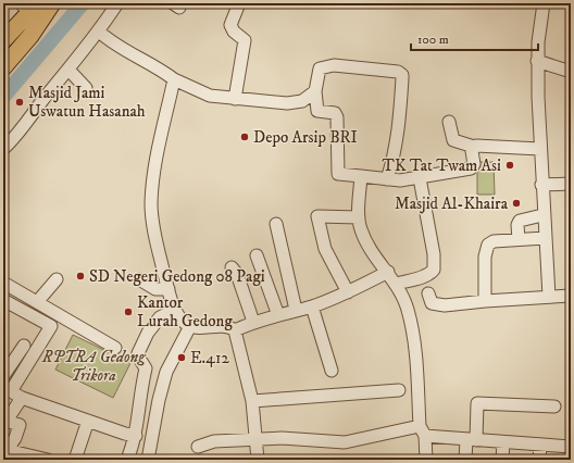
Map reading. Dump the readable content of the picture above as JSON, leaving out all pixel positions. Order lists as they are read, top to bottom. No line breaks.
{"parks":["RPTRA Gedong Trikora"],"places":["Masjid Jami Uswatun Hasanah","Depo Arsip BRI","TK Tat Twam Asi","Masjid Al-Khaira","SD Negeri Gedong 08 Pagi","Kantor Lurah Gedong","E.412"],"scale_bar":"100 m"}
